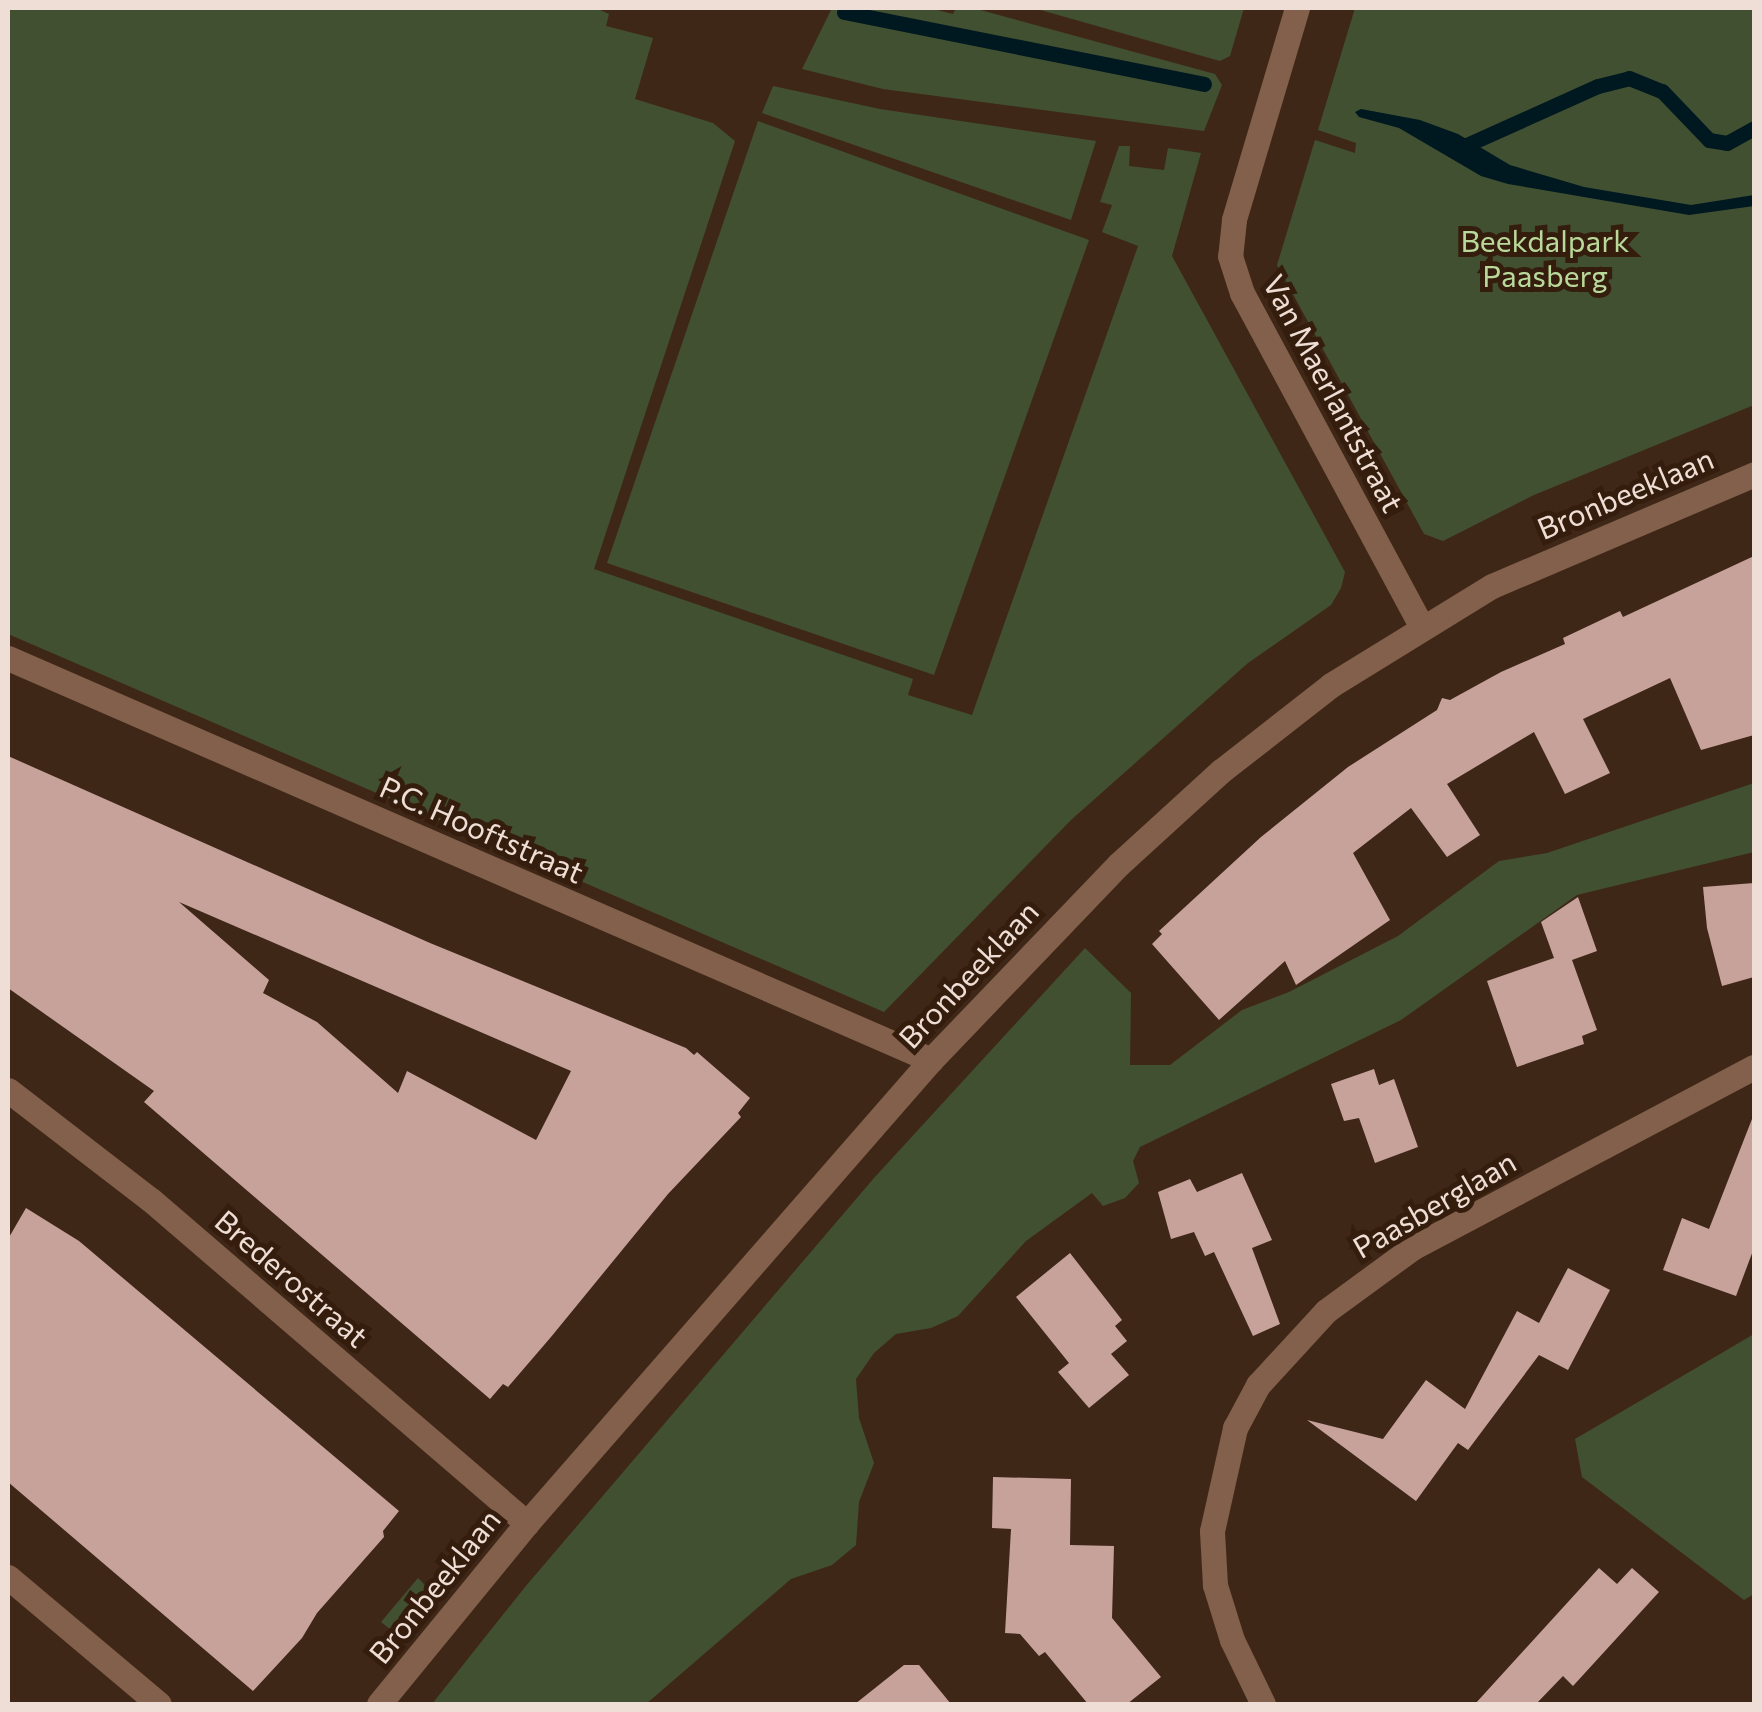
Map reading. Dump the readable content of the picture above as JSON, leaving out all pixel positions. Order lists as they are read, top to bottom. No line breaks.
{"streets":{"street":["Van Maerlantstraat","Bronbeeklaan","P.C. Hooftstraat","Paasberglaan","Brederostraat"]},"crossings":[["Van Maerlantstraat","Bronbeeklaan"],["Bronbeeklaan","P.C. Hooftstraat"],["Bronbeeklaan","Brederostraat"]],"parks":["Beekdalpark Paasberg"]}
